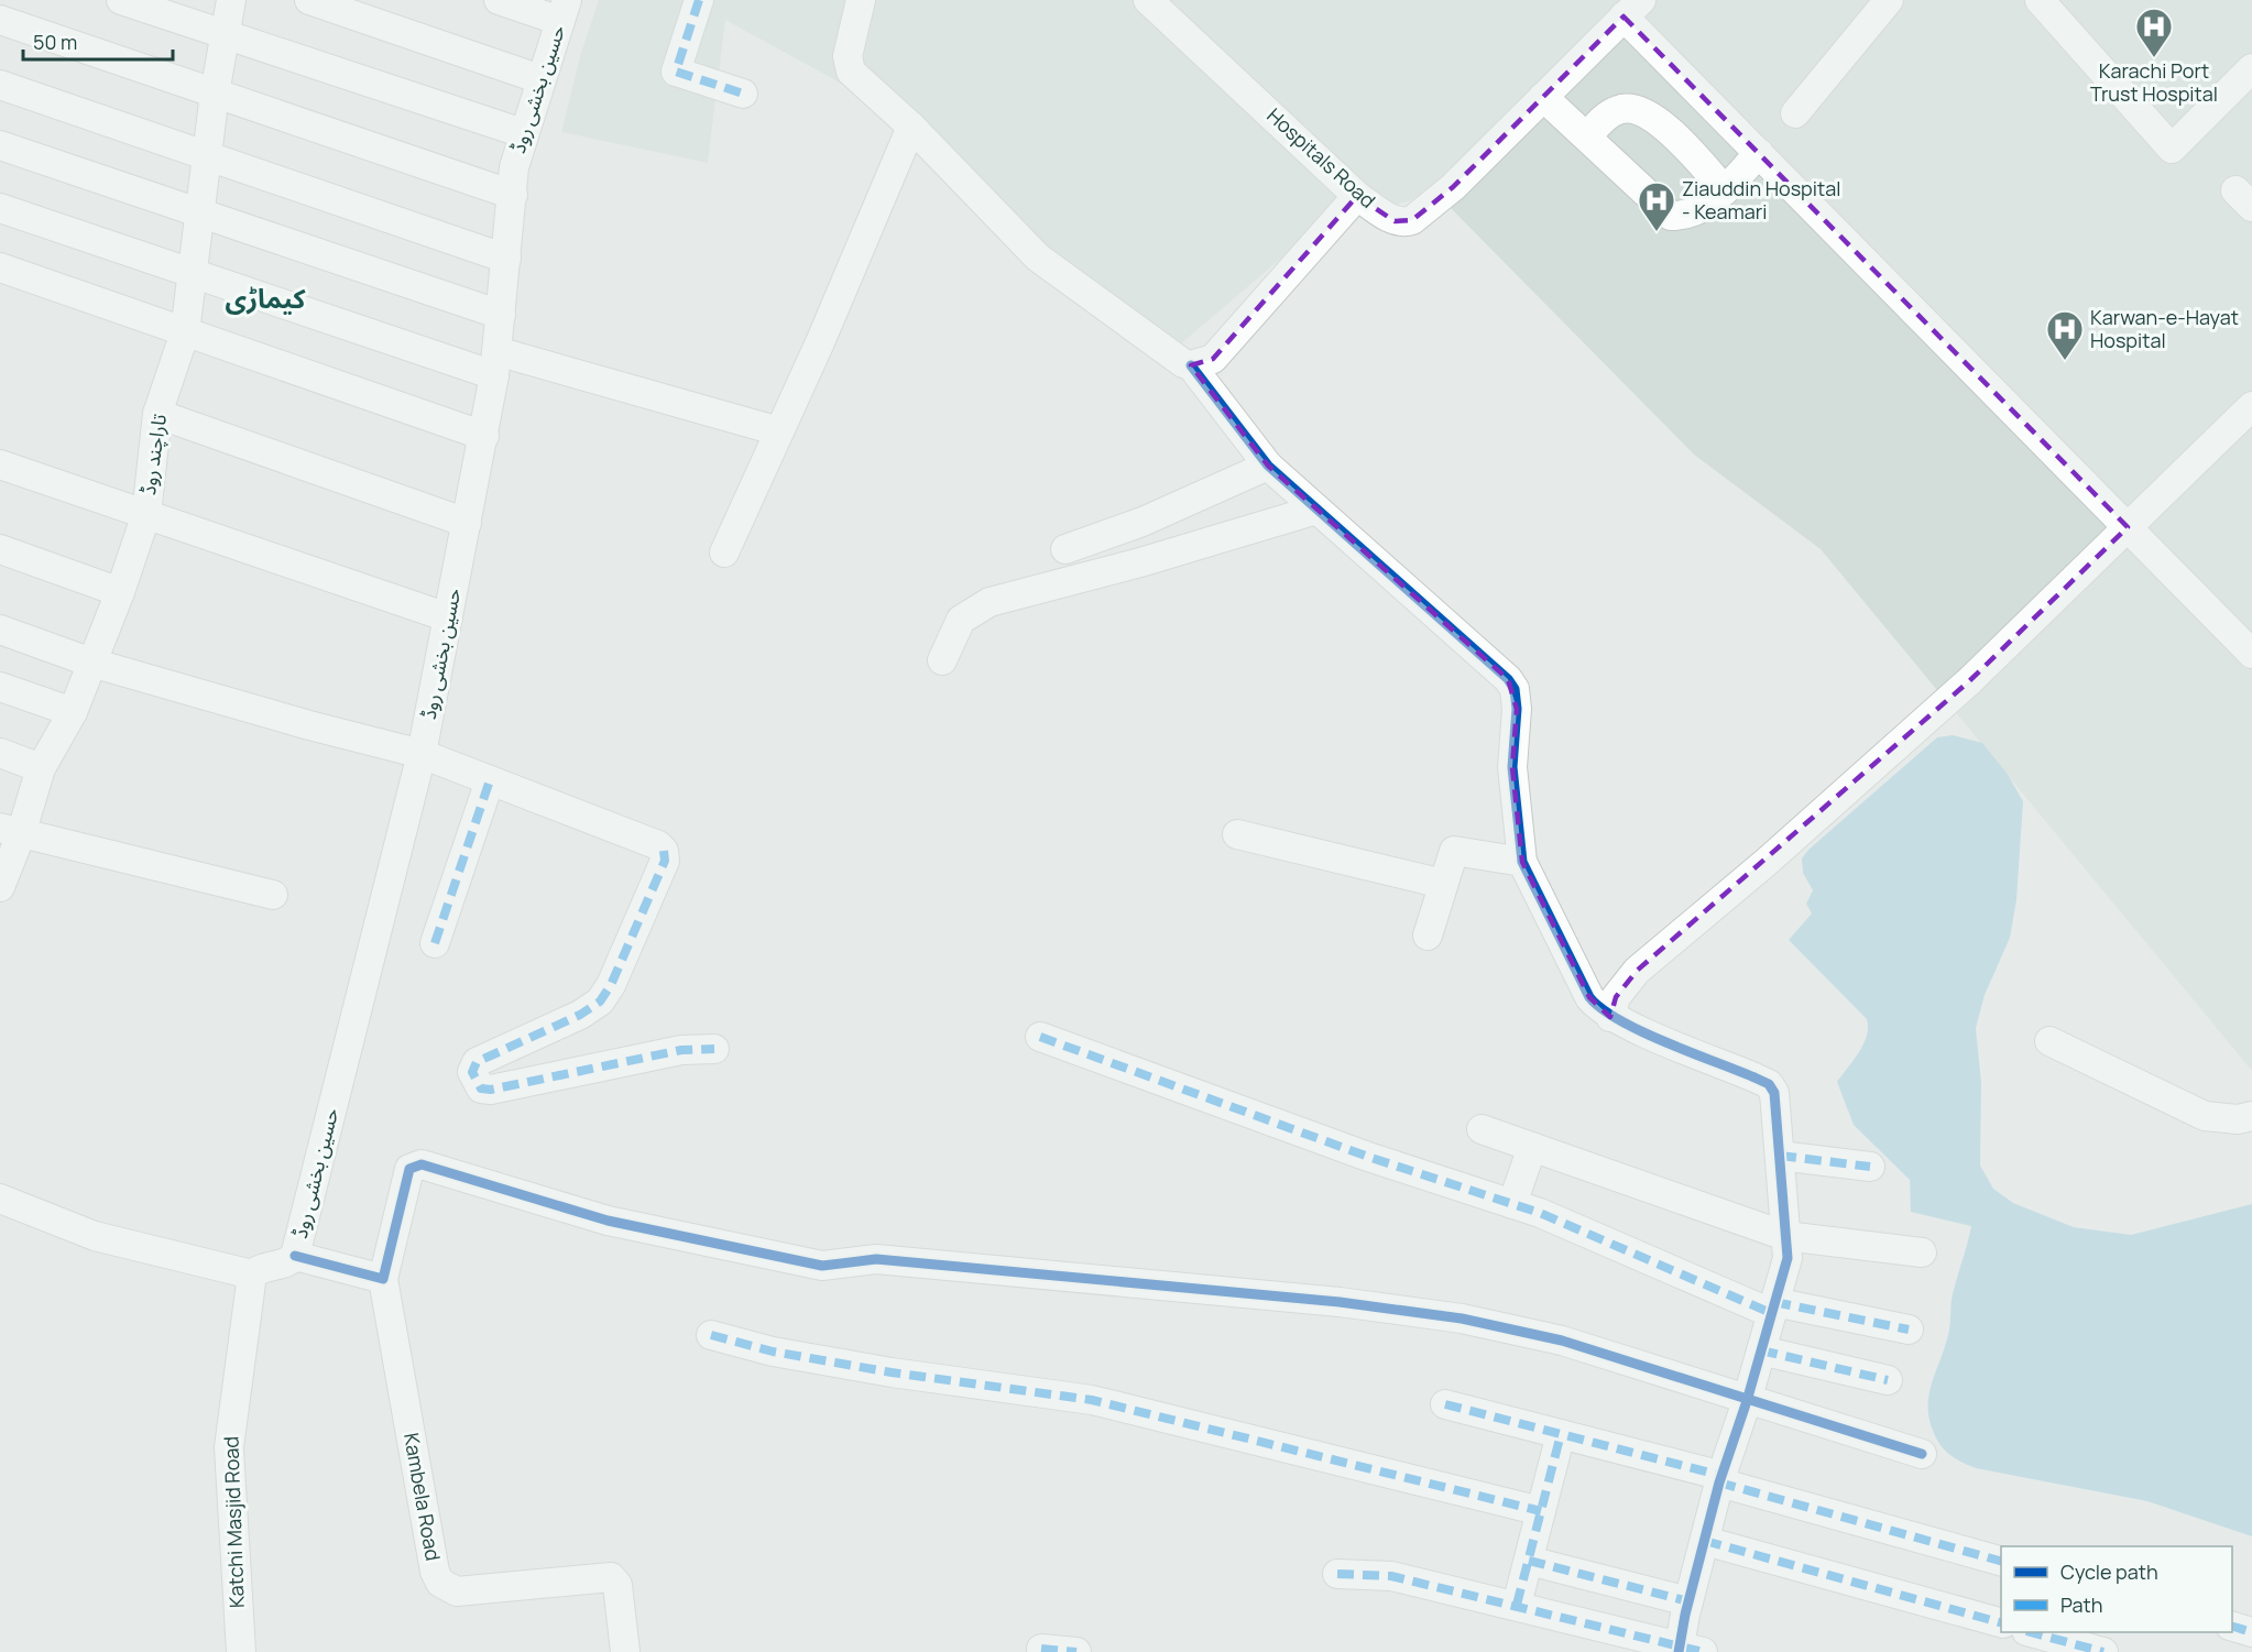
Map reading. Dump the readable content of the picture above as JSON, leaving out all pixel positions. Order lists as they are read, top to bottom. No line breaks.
{"streets":{"street":["حسین بخشی روڈ","Hospitals Road","تاراچند روڈ","Kambela Road","Katchi Masjid Road"]},"crossings":[["حسین بخشی روڈ","Katchi Masjid Road"]],"districts":["کیماڑی"],"places":{"hospital":["Karachi Port Trust Hospital","Ziauddin Hospital - Keamari","Karwan-e-Hayat Hospital"]},"legend":["Cycle path","Path"],"scale_bar":"50 m"}
